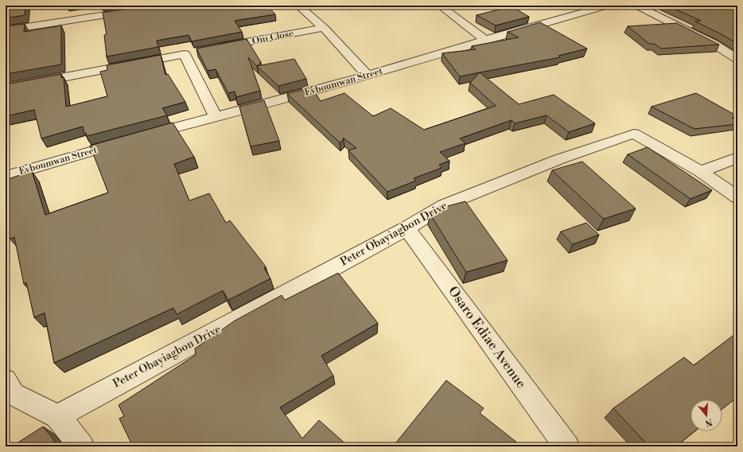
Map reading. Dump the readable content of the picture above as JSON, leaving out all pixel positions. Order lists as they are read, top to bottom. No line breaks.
{"streets":{"street":["Oni Close","Evboumwan Street","Peter Obayiagbon Drive","Osaro Ediae Avenue"]},"crossings":[["Peter Obayiagbon Drive","Osaro Ediae Avenue"]],"north":"bottom"}
